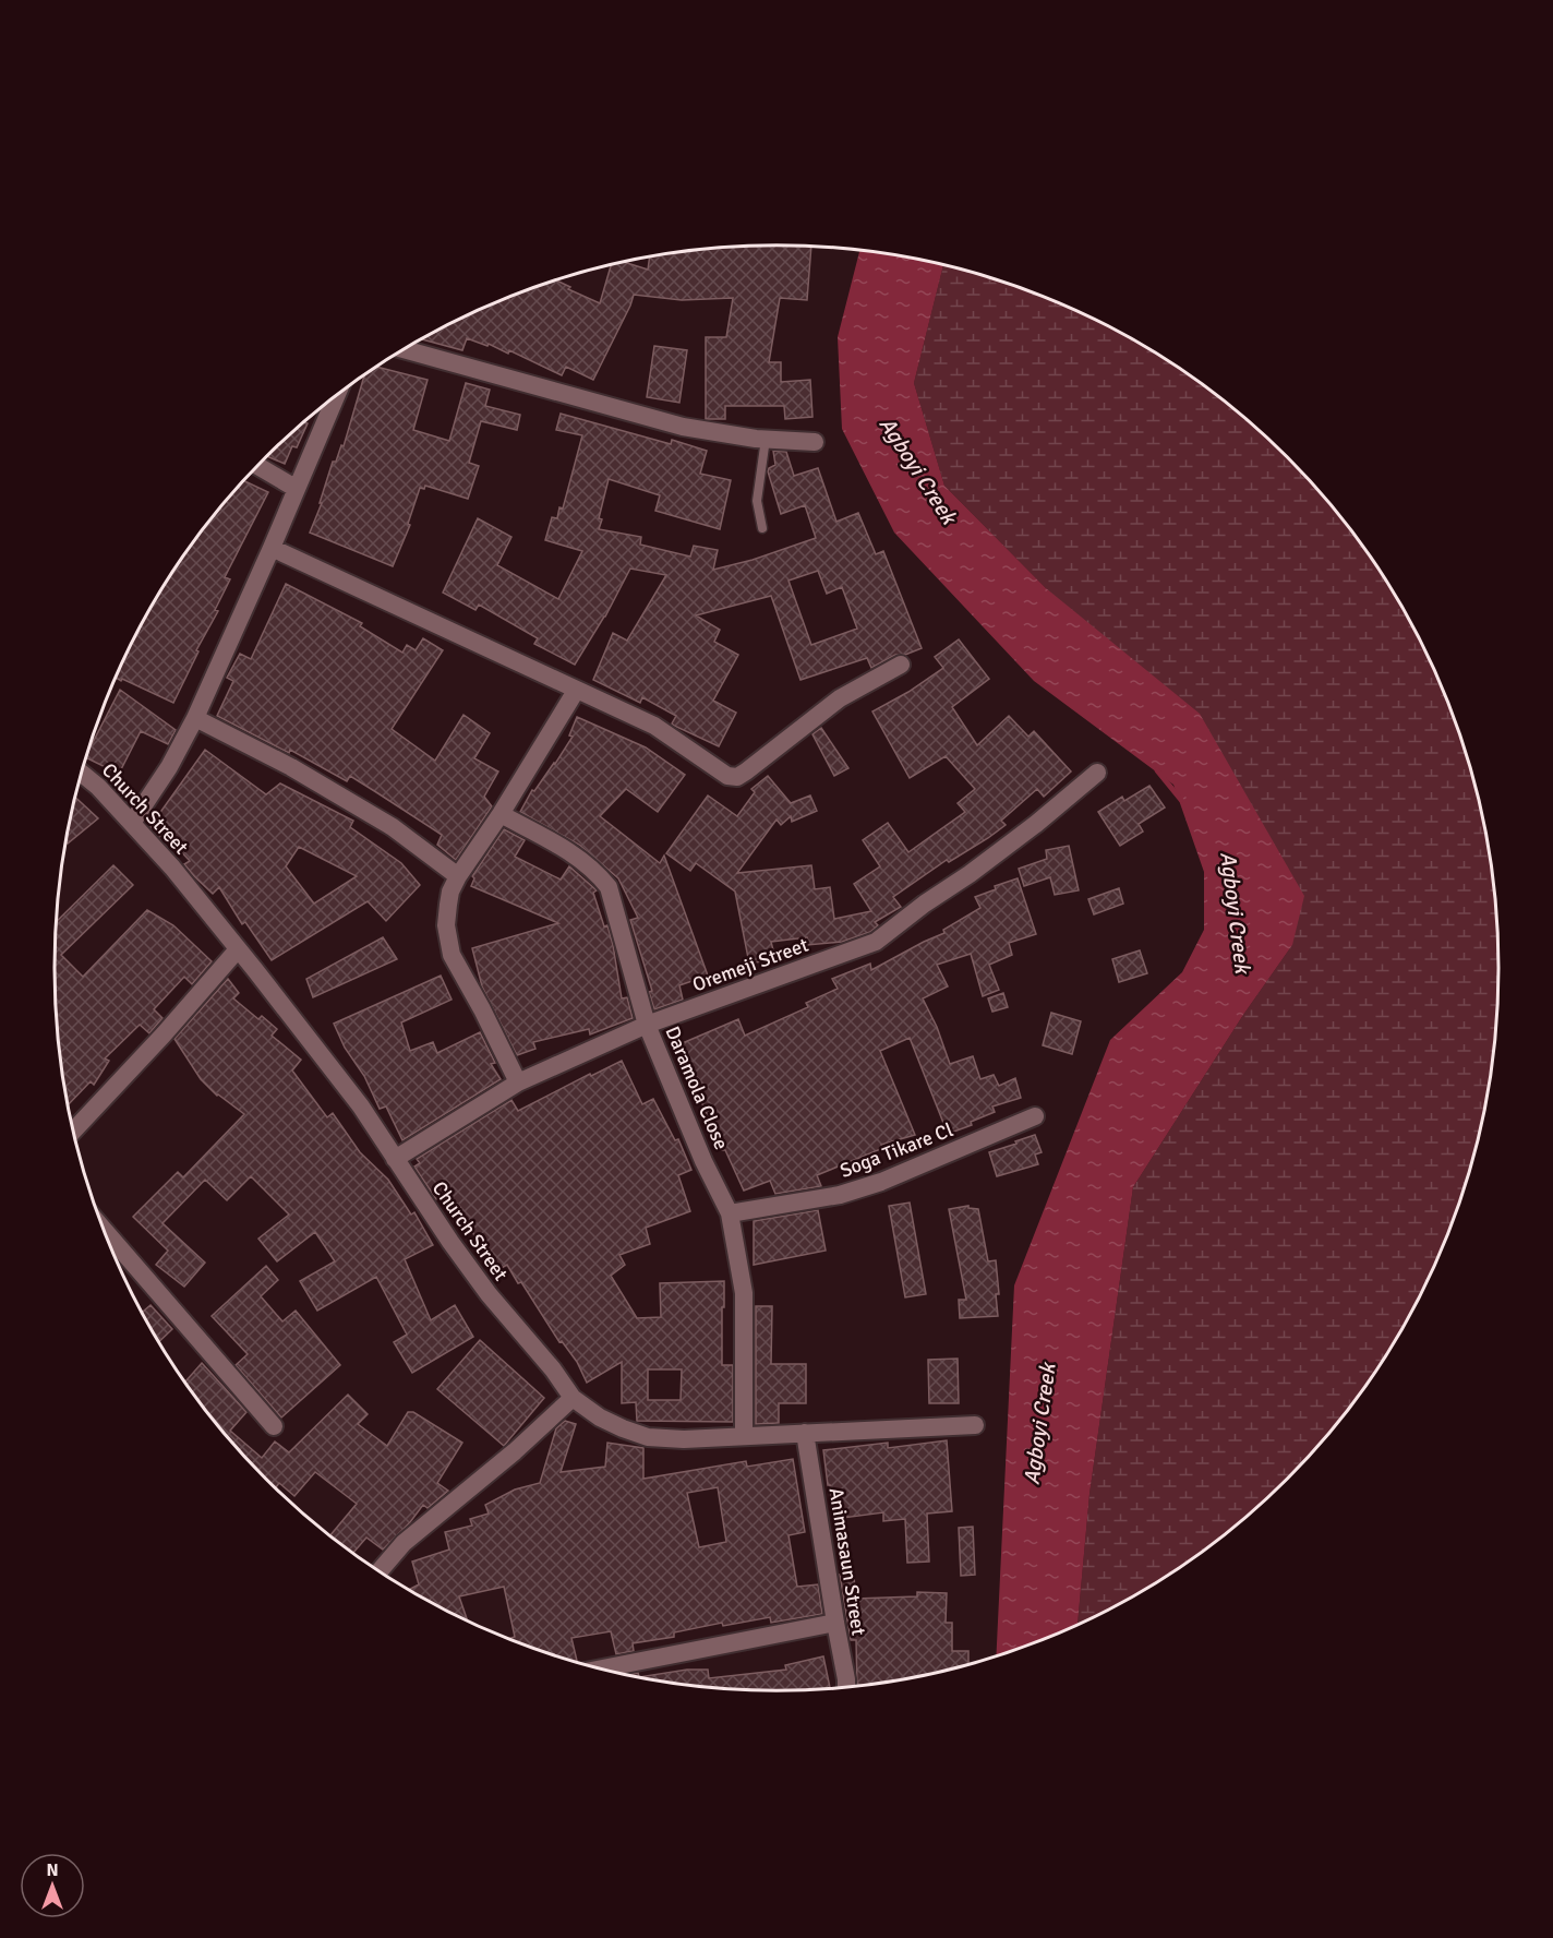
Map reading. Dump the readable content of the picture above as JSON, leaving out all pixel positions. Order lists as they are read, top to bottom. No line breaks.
{"streets":{"street":["Church Street","Oremeji Street","Daramola Close","Soga Tikare Cl","Animasaun Street"]},"crossings":[["Church Street","Oremeji Street"],["Church Street","Daramola Close"],["Church Street","Animasaun Street"],["Oremeji Street","Daramola Close"],["Daramola Close","Soga Tikare Cl"]],"water":["Agboyi Creek"],"north":"top"}
